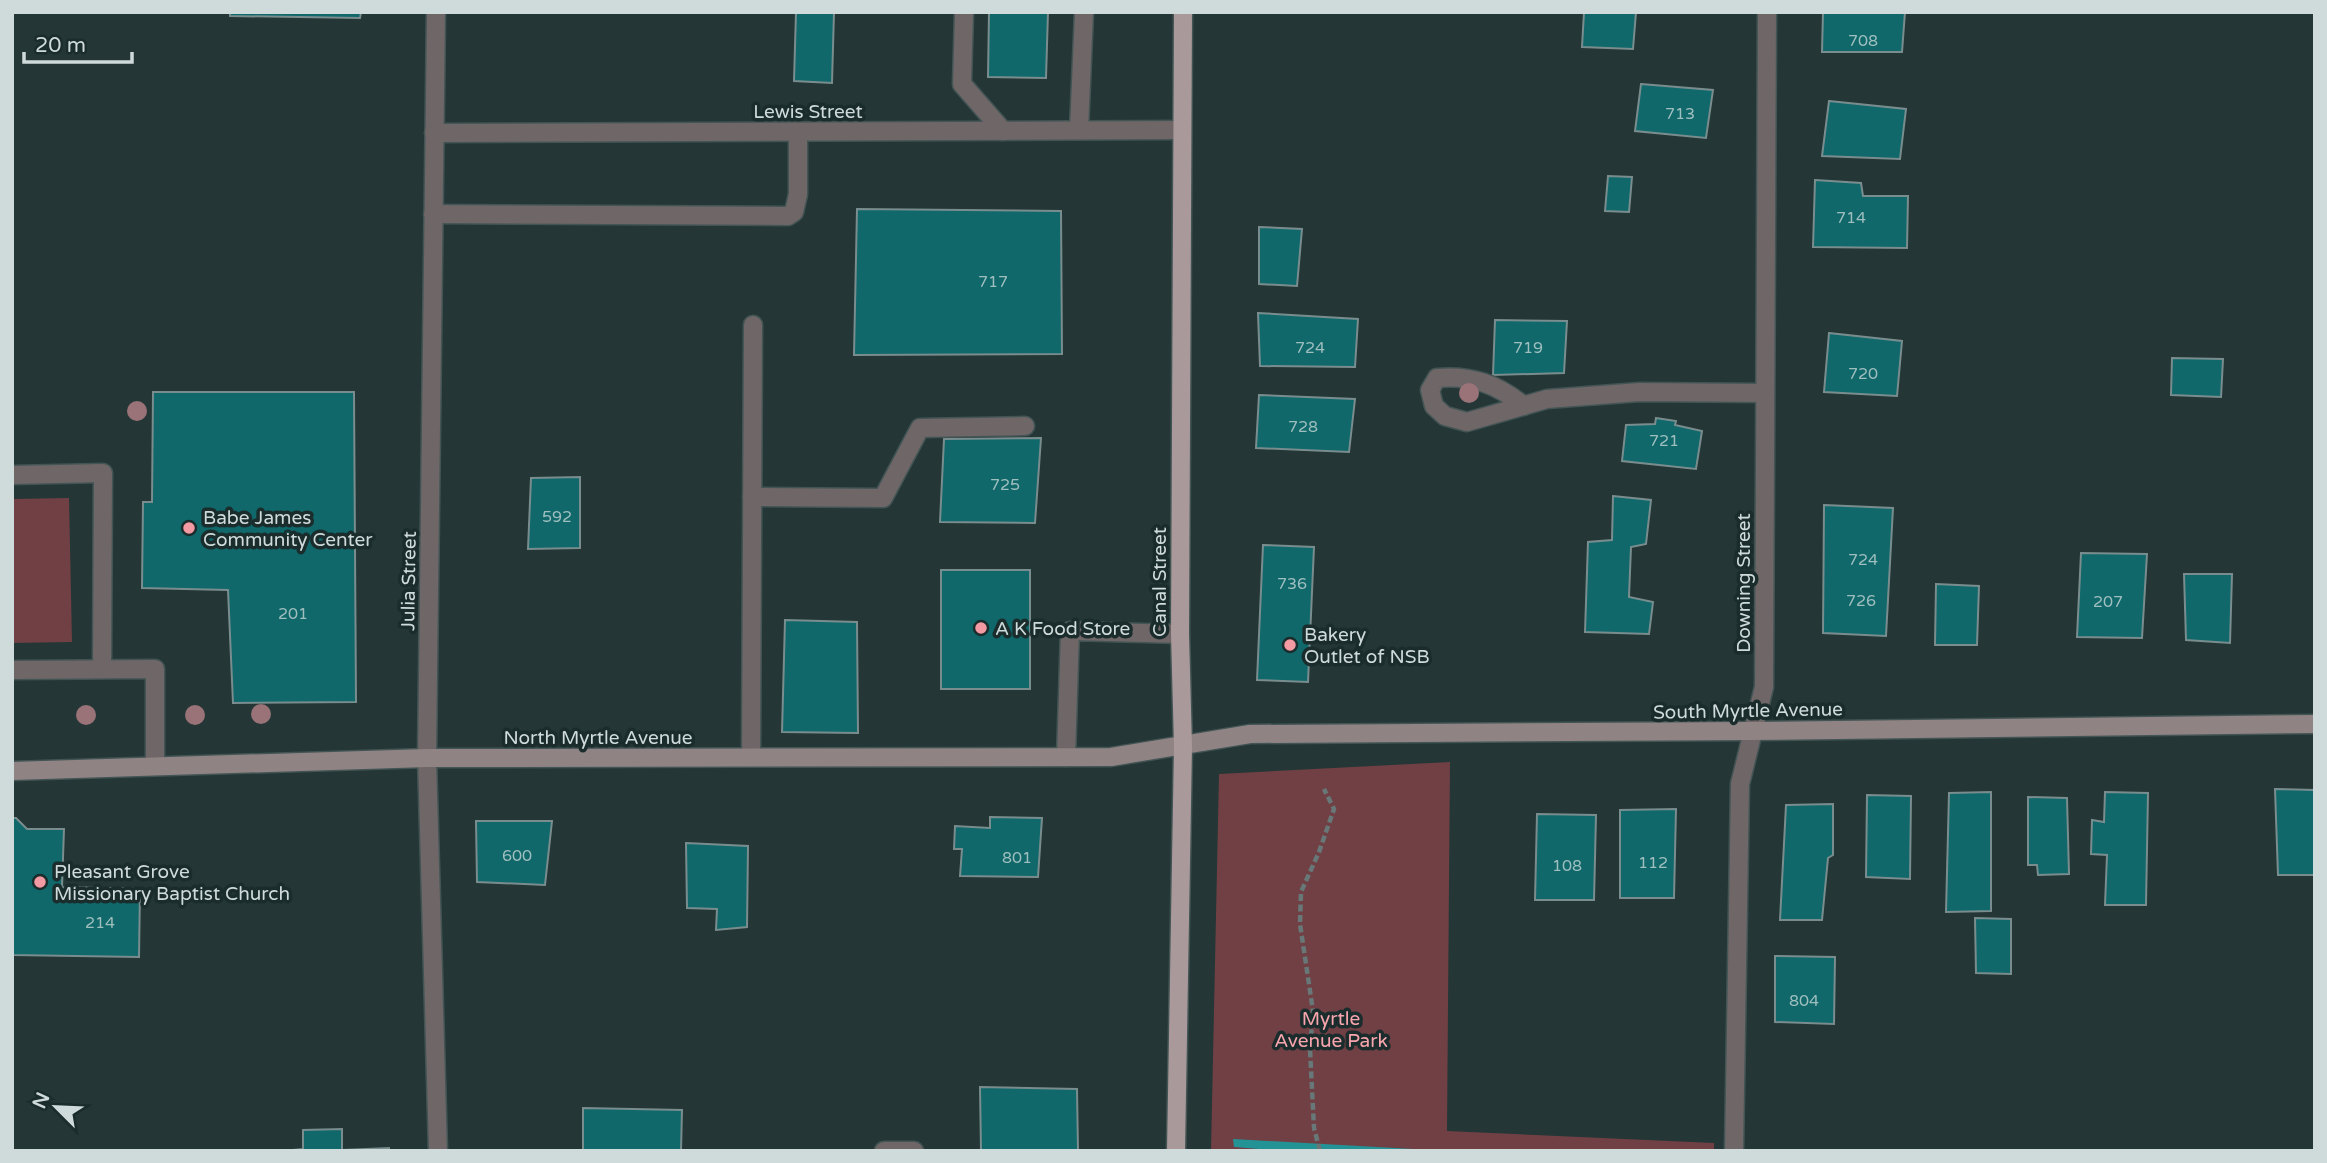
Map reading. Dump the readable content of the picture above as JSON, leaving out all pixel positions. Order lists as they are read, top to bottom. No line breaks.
{"streets":{"main road":["Canal Street"],"street":["Lewis Street","Julia Street","Downing Street","South Myrtle Avenue","North Myrtle Avenue"]},"crossings":[["Lewis Street","Julia Street"],["Lewis Street","Canal Street"],["Julia Street","North Myrtle Avenue"],["Canal Street","South Myrtle Avenue"],["Canal Street","North Myrtle Avenue"],["Downing Street","South Myrtle Avenue"],["South Myrtle Avenue","North Myrtle Avenue"]],"parks":["Myrtle Avenue Park"],"places":["Babe James Community Center","A K Food Store","Bakery Outlet of NSB","Pleasant Grove Missionary Baptist Church"],"house_numbers":["708","713","714","717","724","719","720","728","721","725","592","724","736","726","207","201","600","801","112","108","214","804"],"scale_bar":"20 m","north":"top left"}
